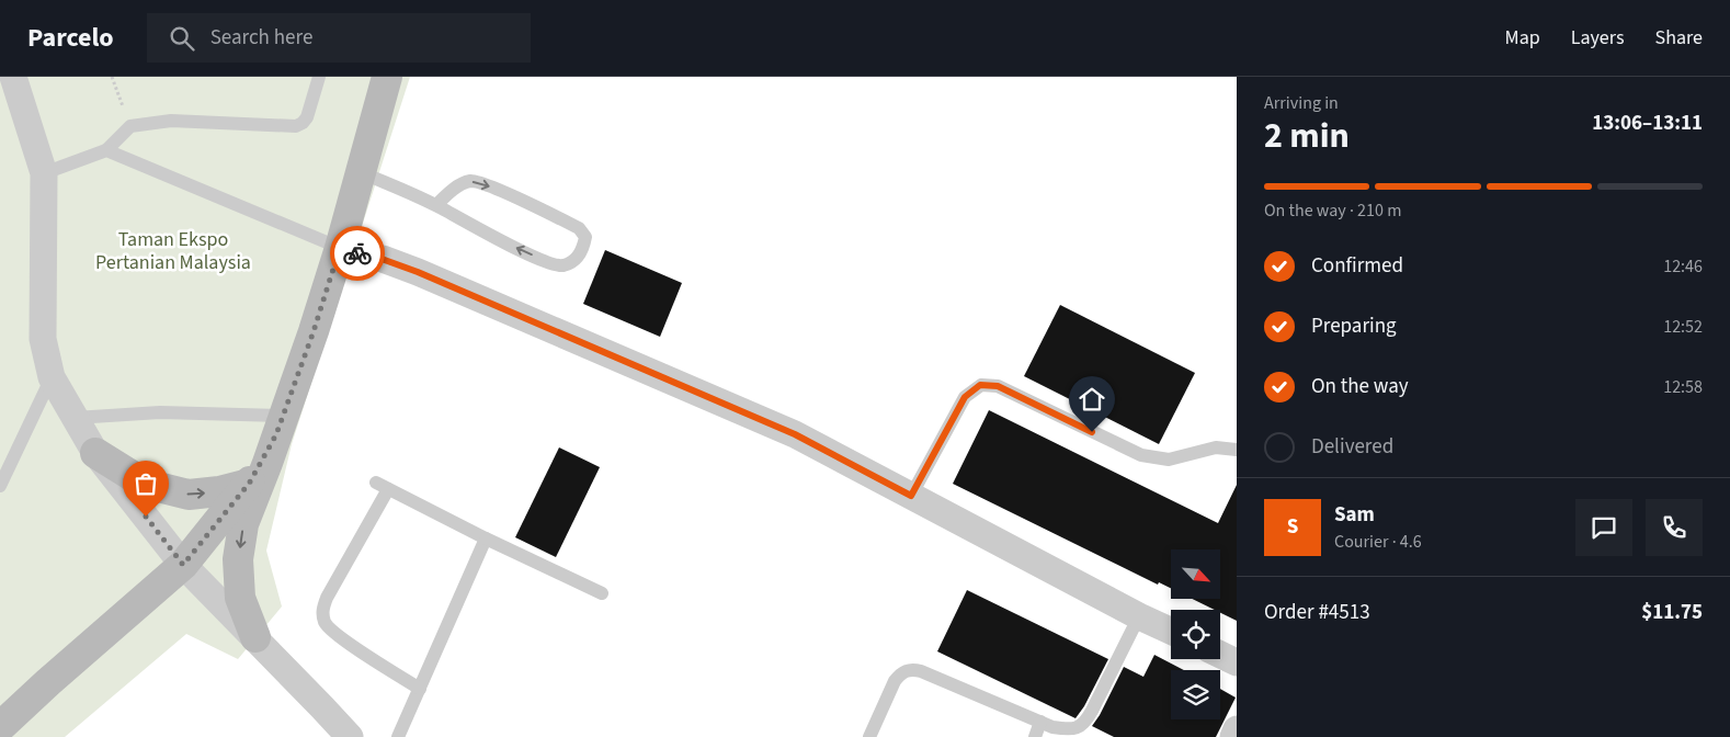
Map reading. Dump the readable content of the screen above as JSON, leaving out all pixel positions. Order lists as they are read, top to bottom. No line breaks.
{"parks":["Taman Ekspo Pertanian Malaysia"],"north":"bottom right","page":{"header":"Parcelo","search":"Search here","nav":["Map","Layers","Share"],"heading":["2 min","Arriving in","13:06–13:11"],"panel":["Sam","Courier · 4.6","Order #4513","$11.75"],"bar":"On the way · 210 m","list":[["Confirmed","12:46"],["Preparing","12:52"],["On the way","12:58"],"Delivered"],"round":"S"}}
